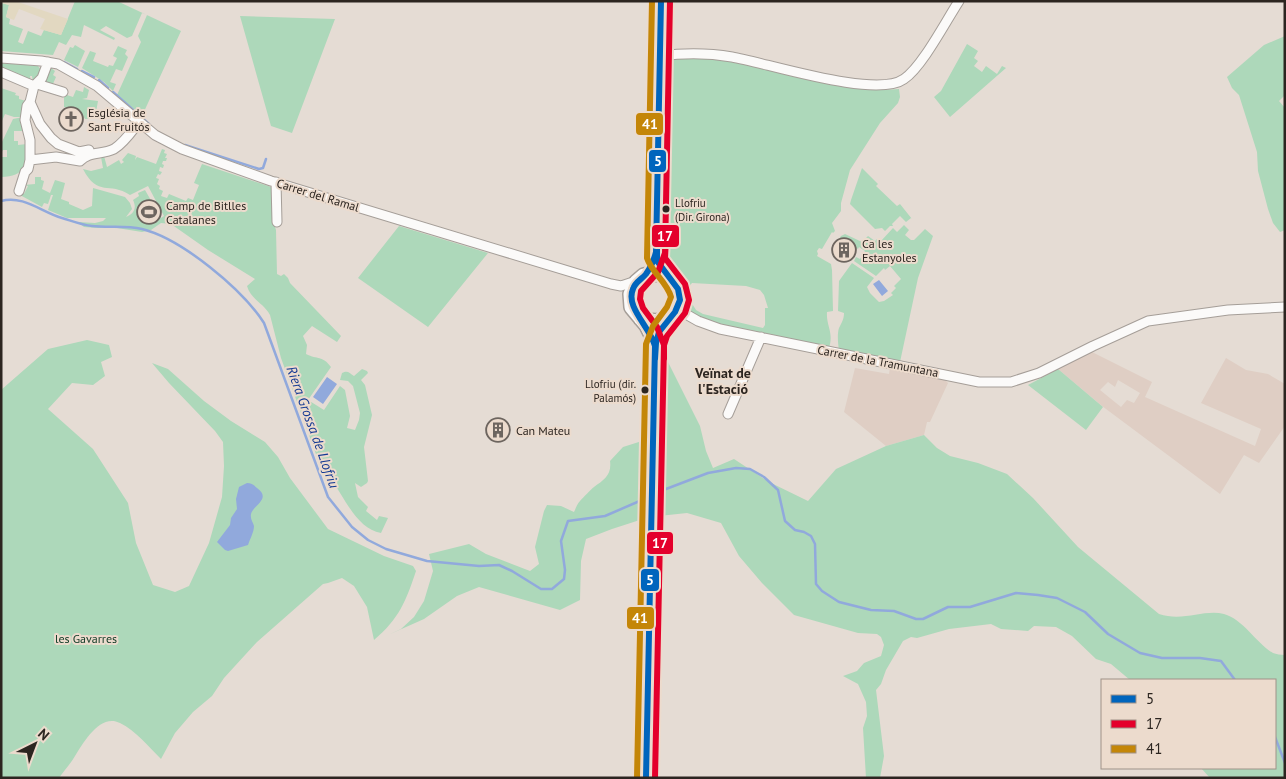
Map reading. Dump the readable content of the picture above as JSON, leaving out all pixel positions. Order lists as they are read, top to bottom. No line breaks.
{"streets":{"street":["Carrer del Ramal","Carrer de la Tramuntana"]},"crossings":[["Carrer del Ramal","Carrer de la Tramuntana"]],"districts":["Veïnat de l'Estació"],"water":["Riera Grossa de Llofriu"],"parks":["les Gavarres"],"places":{"church":["Església de Sant Fruitós"],"other":["Llofriu (Dir. Girona)","Llofriu (dir. Palamós)"],"sports":["Camp de Bitlles Catalanes"],"building":["Ca les Estanyoles","Can Mateu"]},"lines":["transit line 5","transit line 17","transit line 41"],"legend":["5","17","41"],"north":"top right"}
